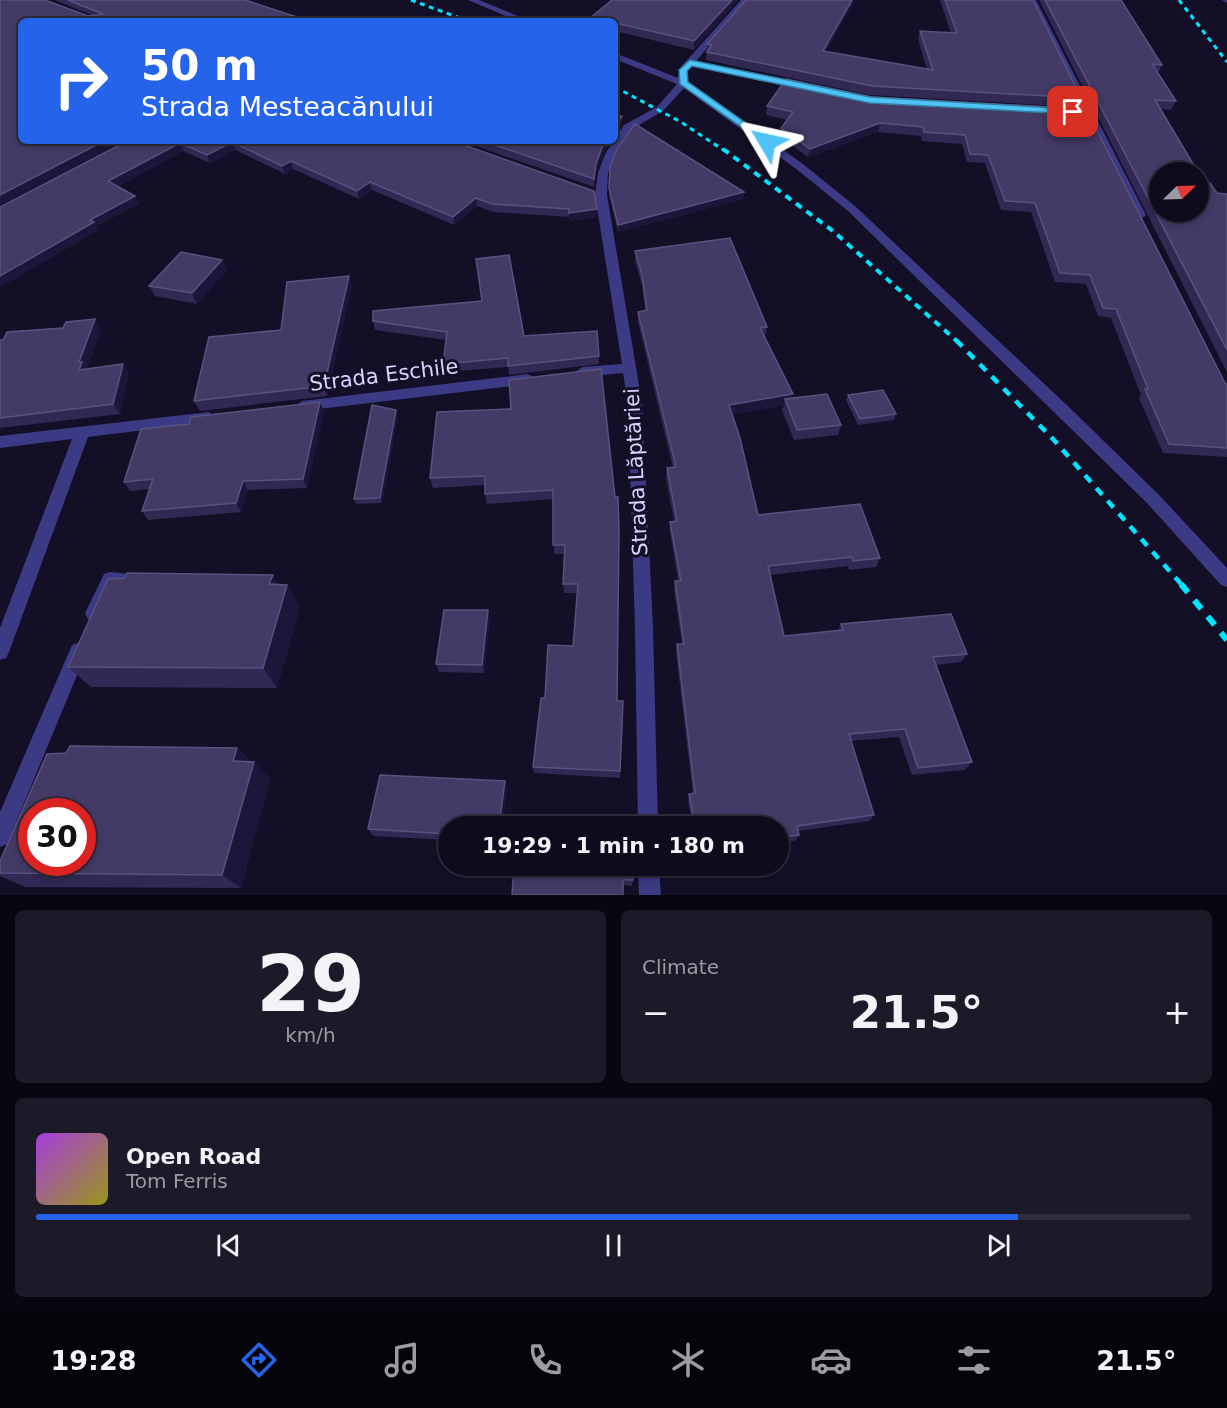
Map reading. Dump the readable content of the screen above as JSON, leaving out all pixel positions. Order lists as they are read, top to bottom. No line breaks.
{"streets":{"street":["Strada Eschile","Strada Lăptăriei"]},"north":"top right","page":{"turn":["50 m","Strada Mesteacănului"],"limit":"30","trip":"19:29 · 1 min · 180 m","tile":[["29","km/h"],"Climate"],"heat":["−","21.5°","+"],"song":["Open Road","Tom Ferris"],"tabs":["19:28","21.5°"]}}
